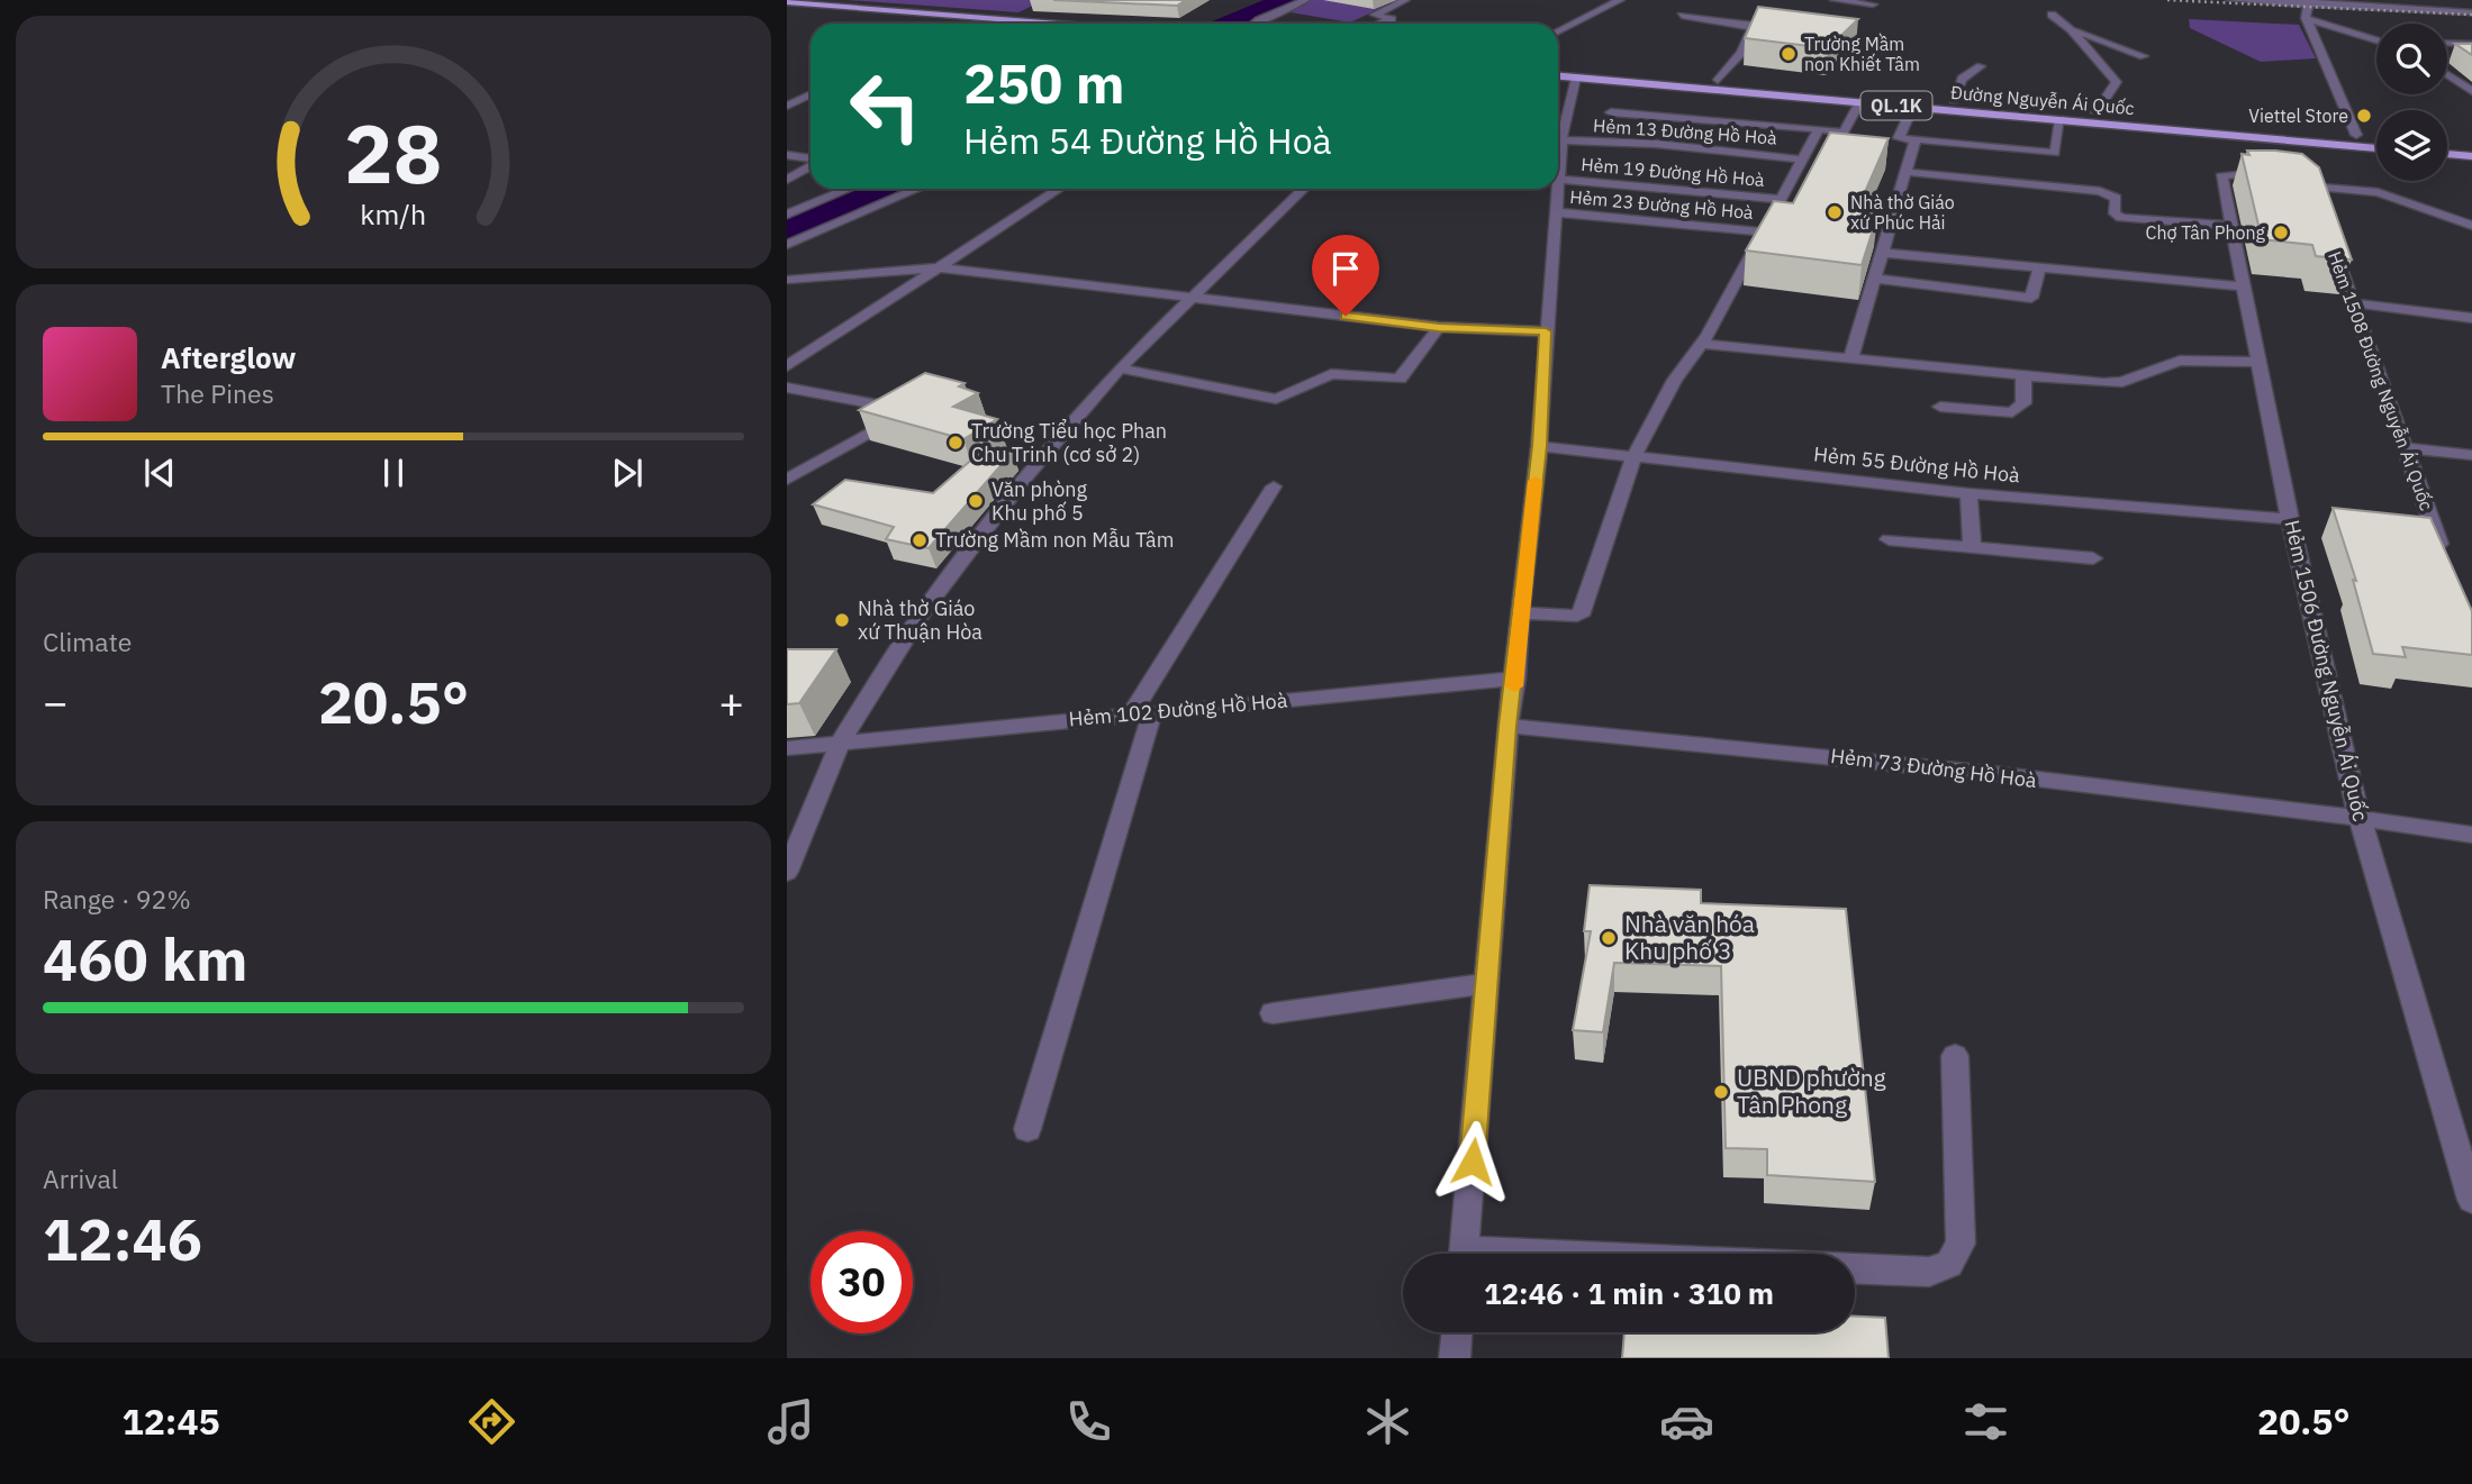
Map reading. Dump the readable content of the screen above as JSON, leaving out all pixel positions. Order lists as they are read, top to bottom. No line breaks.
{"streets":{"main road":["Đường Nguyễn Ái Quốc","QL.1K"],"street":["Hẻm 13 Đường Hồ Hoà","Hẻm 19 Đường Hồ Hoà","Hẻm 23 Đường Hồ Hoà","Hẻm 1508 Đường Nguyễn Ái Quốc","Hẻm 55 Đường Hồ Hoà","Hẻm 1506 Đường Nguyễn Ái Quốc","Hẻm 102 Đường Hồ Hoà","Hẻm 73 Đường Hồ Hoà"]},"crossings":[["Đường Nguyễn Ái Quốc","Hẻm 1506 Đường Nguyễn Ái Quốc"],["Hẻm 55 Đường Hồ Hoà","Hẻm 1506 Đường Nguyễn Ái Quốc"],["Hẻm 1506 Đường Nguyễn Ái Quốc","Hẻm 73 Đường Hồ Hoà"]],"places":["Trường Mầm non Khiết Tâm","Viettel Store","Nhà thờ Giáo xứ Phúc Hải","Chợ Tân Phong","Trường Tiểu học Phan Chu Trinh (cơ sở 2)","Văn phòng Khu phố 5","Trường Mầm non Mẫu Tâm","Nhà thờ Giáo xứ Thuận Hòa","Nhà văn hóa Khu phố 3","UBND phường Tân Phong"],"page":{"turn":["250 m","Hẻm 54 Đường Hồ Hoà"],"song":["Afterglow","The Pines"],"tile":["Climate",["Range · 92%","460 km"],["Arrival","12:46"]],"heat":["−","20.5°","+"],"limit":"30","trip":"12:46 · 1 min · 310 m","tabs":["12:45","20.5°"],"gauge":["28","km/h"]}}
